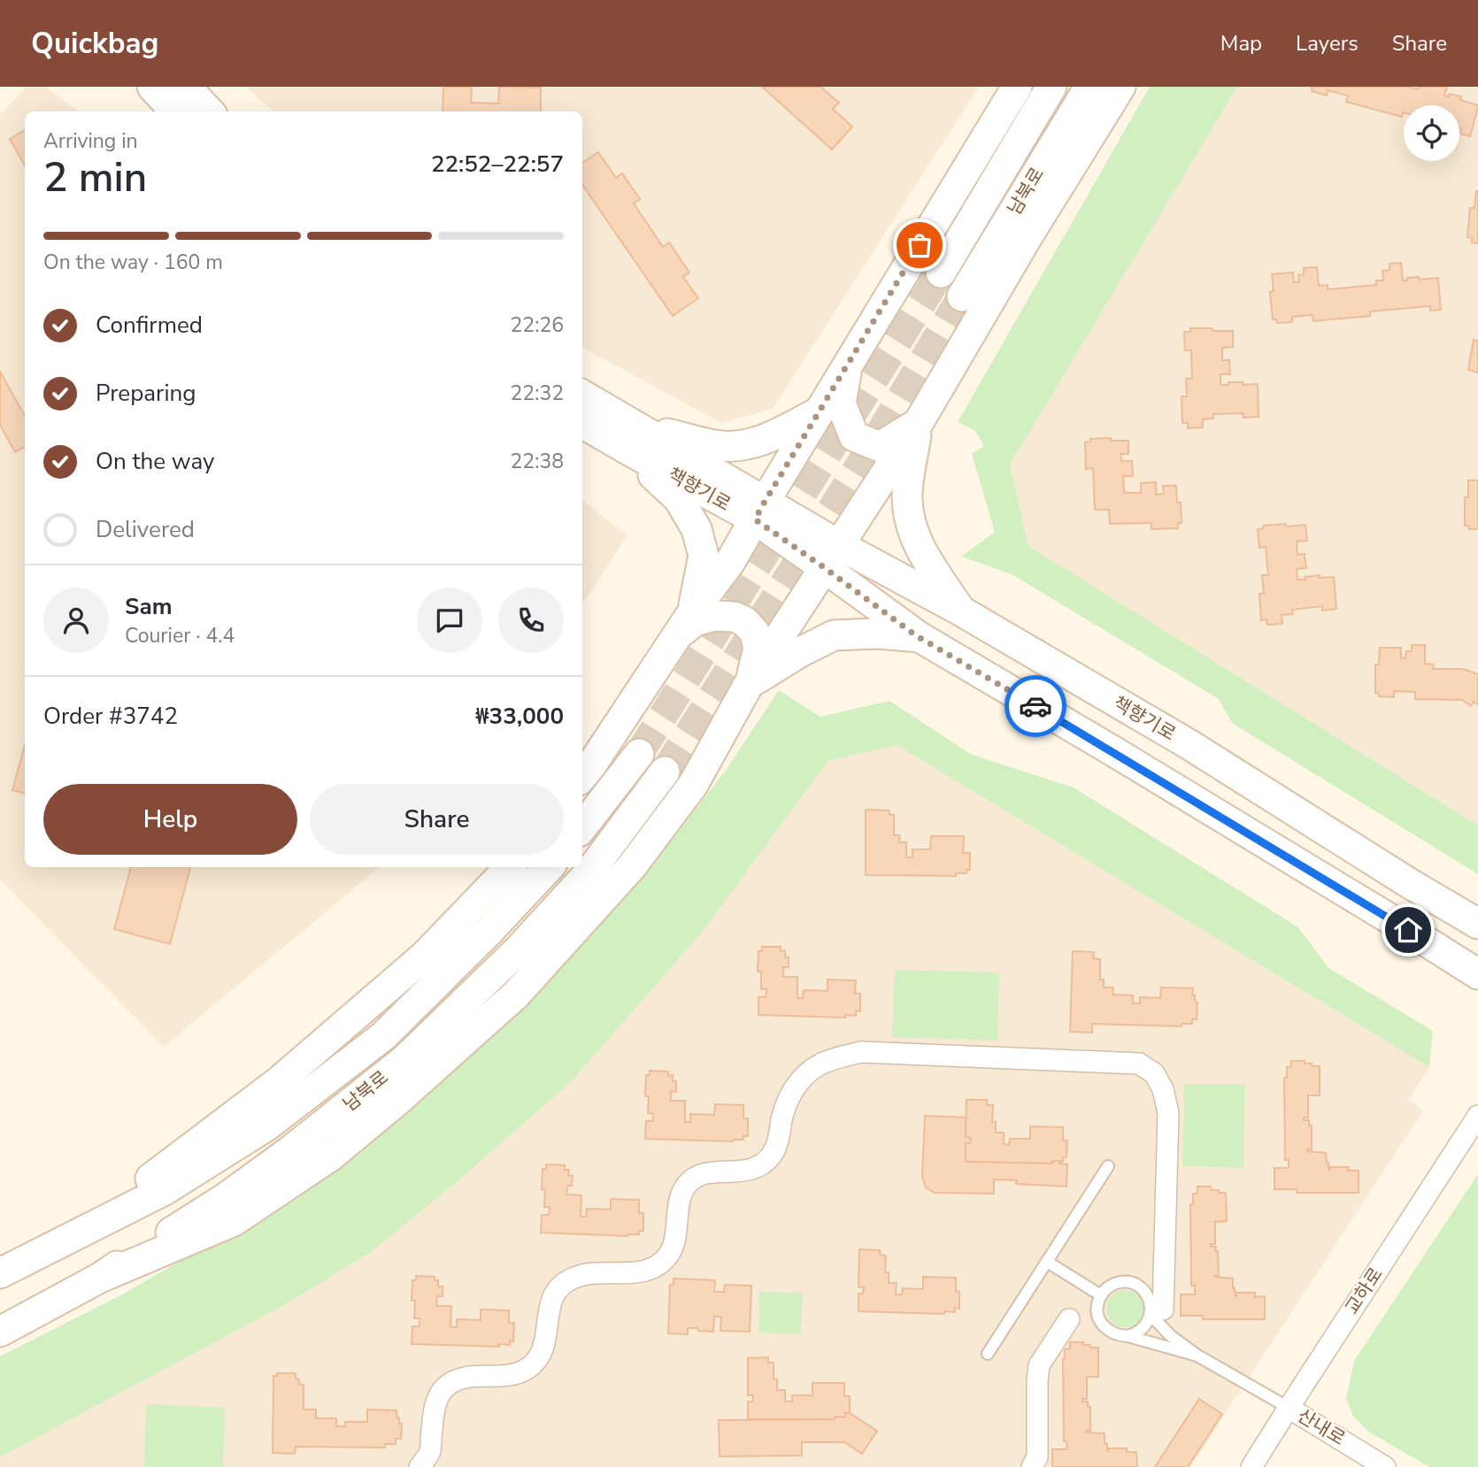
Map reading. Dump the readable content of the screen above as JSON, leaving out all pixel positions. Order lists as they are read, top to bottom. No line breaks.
{"streets":{"main road":["남북로","책향기로"],"street":["교하로","산내로"]},"crossings":[["교하로","산내로"]],"page":{"header":"Quickbag","nav":["Map","Layers","Share"],"heading":["2 min","Arriving in","22:52–22:57"],"panel":["Sam","Courier · 4.4","Order #3742","₩33,000"],"bar":"On the way · 160 m","list":[["Confirmed","22:26"],["Preparing","22:32"],["On the way","22:38"],"Delivered"],"buttons":["Help","Share"]}}
